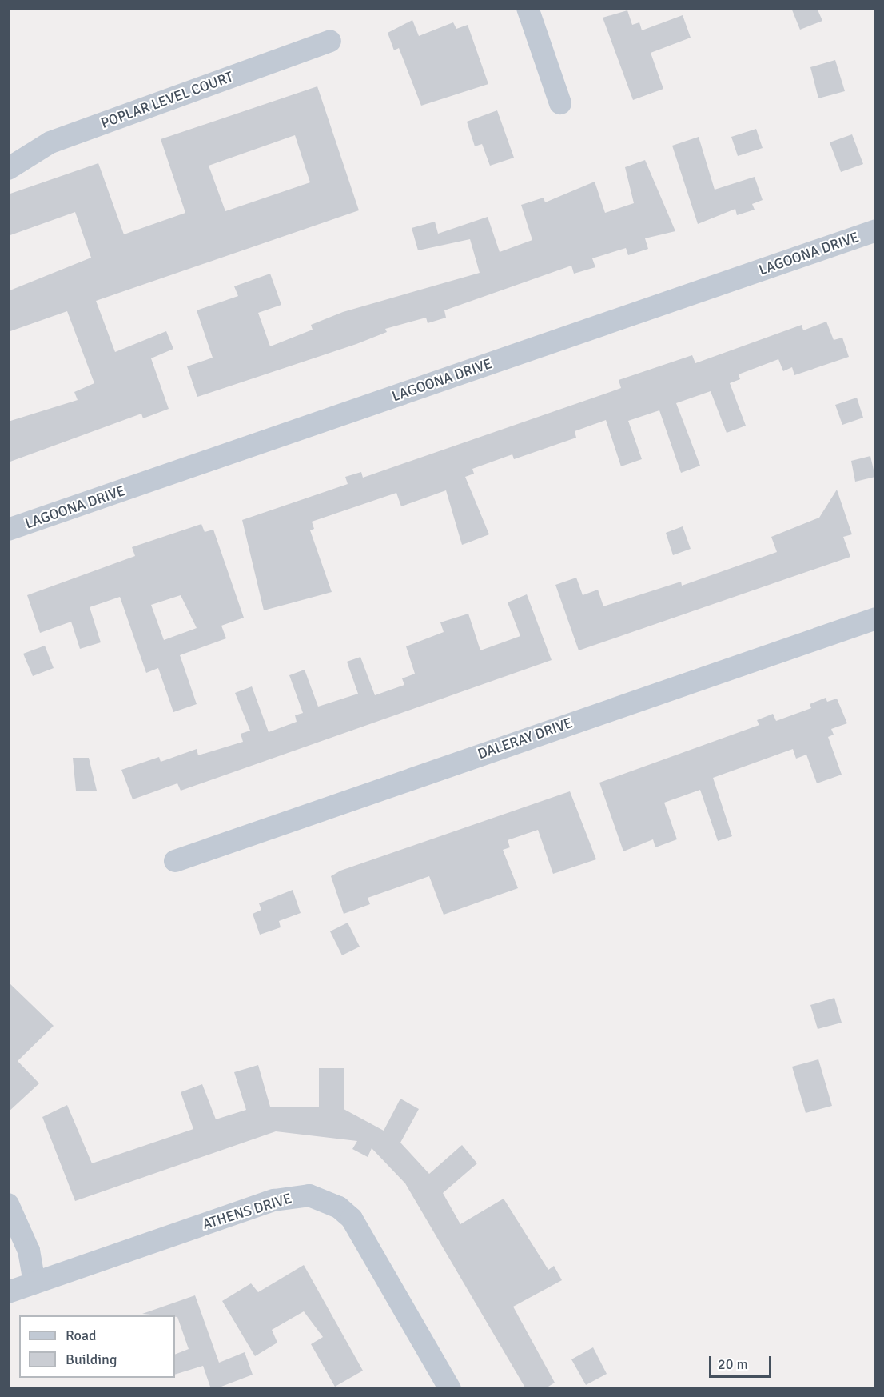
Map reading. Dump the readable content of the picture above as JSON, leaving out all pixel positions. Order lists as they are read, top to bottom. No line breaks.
{"streets":{"street":["POPLAR LEVEL COURT","LAGOONA DRIVE","DALERAY DRIVE","ATHENS DRIVE"]},"legend":["Road","Building"],"scale_bar":"20 m"}
